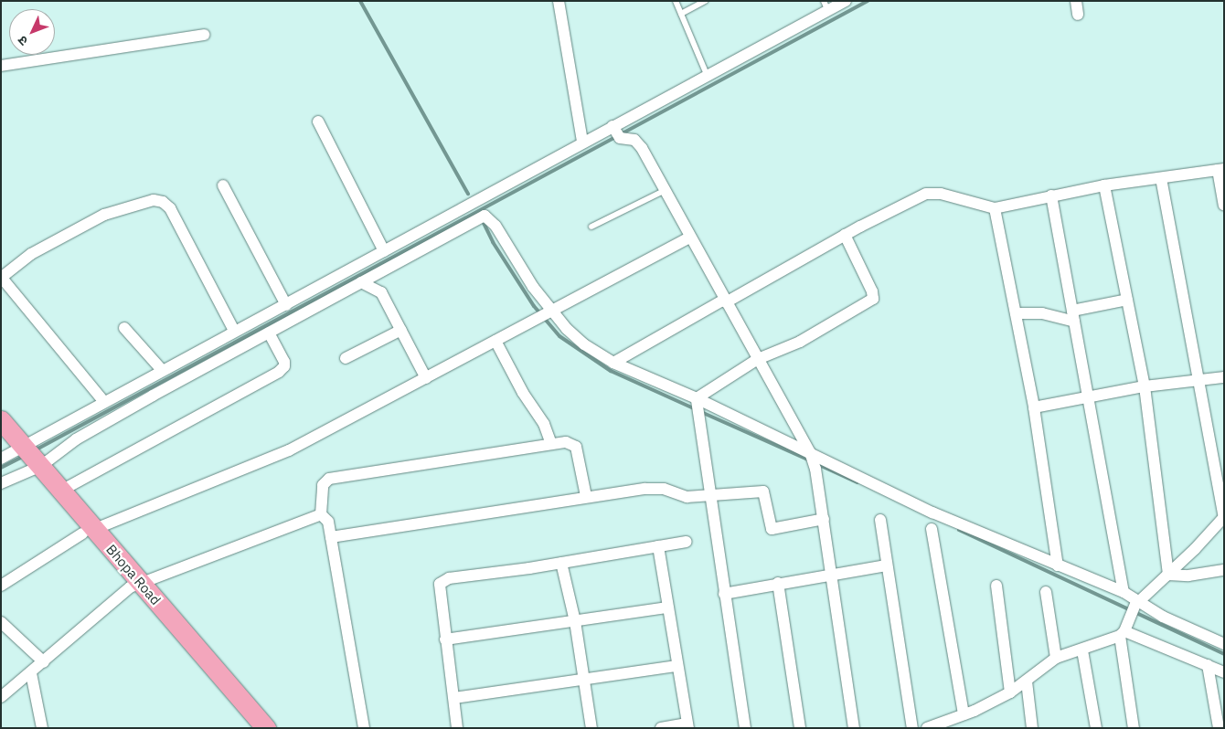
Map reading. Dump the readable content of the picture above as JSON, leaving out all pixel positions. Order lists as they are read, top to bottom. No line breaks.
{"streets":{"main road":["Bhopa Road"]},"north":"bottom left"}
